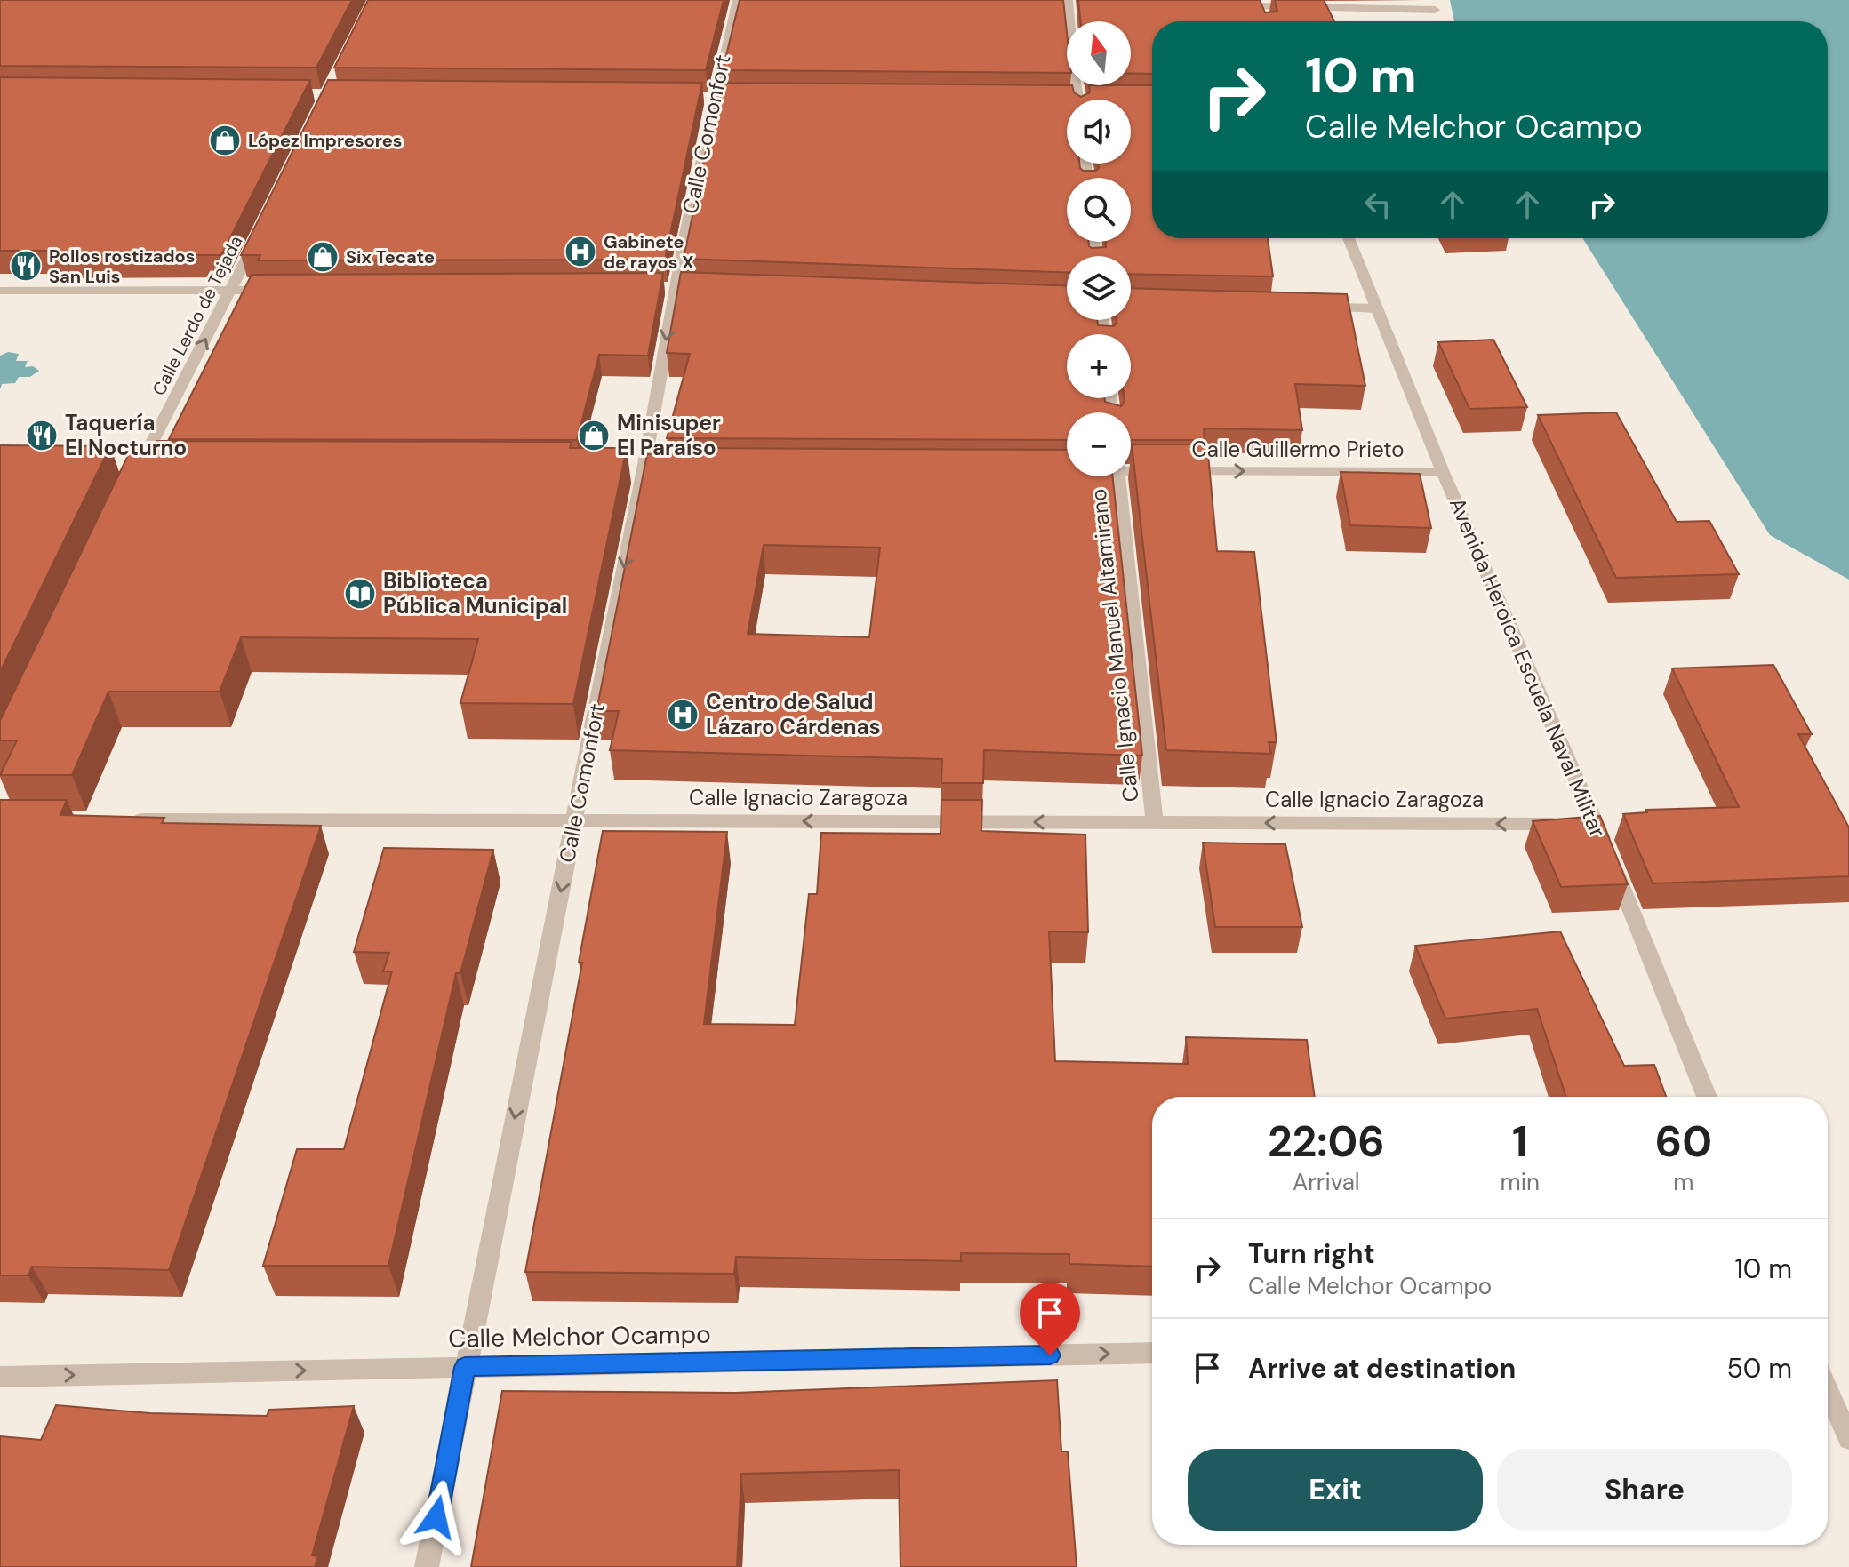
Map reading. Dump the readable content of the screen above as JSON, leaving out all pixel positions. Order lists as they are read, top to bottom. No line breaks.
{"streets":{"street":["Calle Comonfort","Calle Lerdo de Tejada","Calle Guillermo Prieto","Calle Ignacio Manuel Altamirano","Avenida Heroica Escuela Naval Militar","Calle Ignacio Zaragoza","Calle Melchor Ocampo"]},"crossings":[["Calle Comonfort","Calle Ignacio Zaragoza"],["Calle Comonfort","Calle Melchor Ocampo"],["Calle Guillermo Prieto","Avenida Heroica Escuela Naval Militar"],["Calle Ignacio Manuel Altamirano","Calle Ignacio Zaragoza"],["Avenida Heroica Escuela Naval Militar","Calle Ignacio Zaragoza"]],"one_way":["Calle Comonfort","Calle Lerdo de Tejada","Calle Guillermo Prieto","Calle Ignacio Zaragoza","Calle Melchor Ocampo"],"places":{"shop":["López Impresores","Six Tecate","Minisuper El Paraíso"],"hospital":["Gabinete de rayos X","Centro de Salud Lázaro Cárdenas"],"restaurant":["Pollos rostizados San Luis","Taquería El Nocturno"],"library":["Biblioteca Pública Municipal"]},"north":"top","page":{"map_buttons":["+","−"],"turn":["10 m","Calle Melchor Ocampo"],"eta":["22:06","Arrival","1","min","60","m"],"list":[{"name":"Turn right","note":"Calle Melchor Ocampo","value":"10 m"},{"name":"Arrive at destination","value":"50 m"}],"buttons":["Exit","Share"]}}
